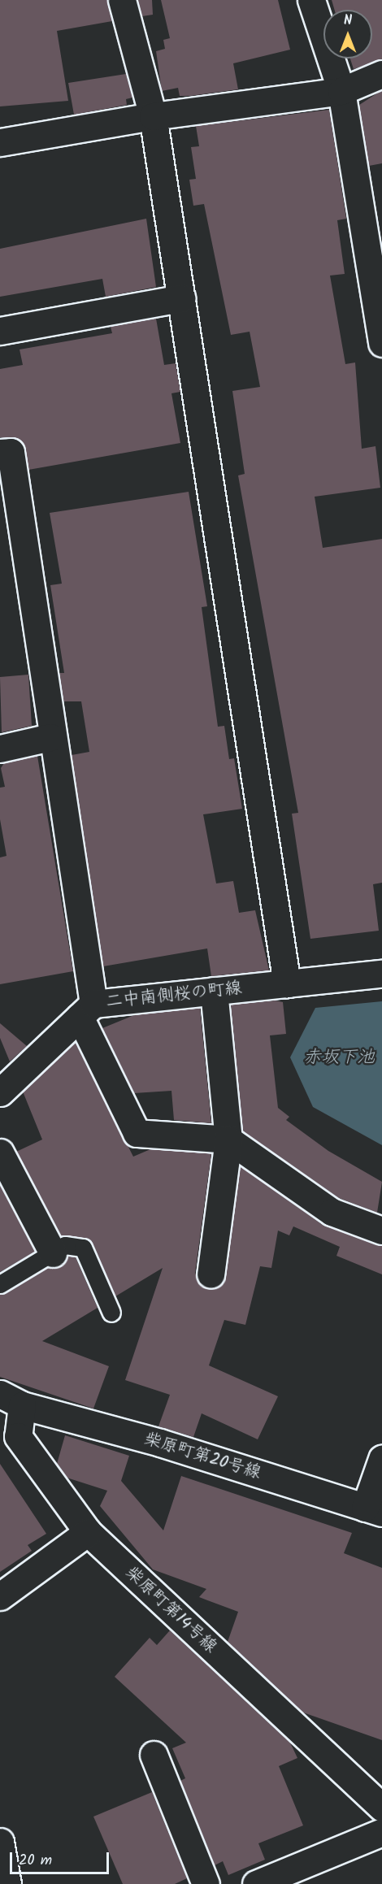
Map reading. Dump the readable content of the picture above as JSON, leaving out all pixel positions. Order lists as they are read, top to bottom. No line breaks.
{"streets":{"street":["二中南側桜の町線","柴原町第20号線","柴原町第14号線"]},"crossings":[["柴原町第20号線","柴原町第14号線"]],"water":["赤坂下池"],"scale_bar":"20 m","north":"top"}
